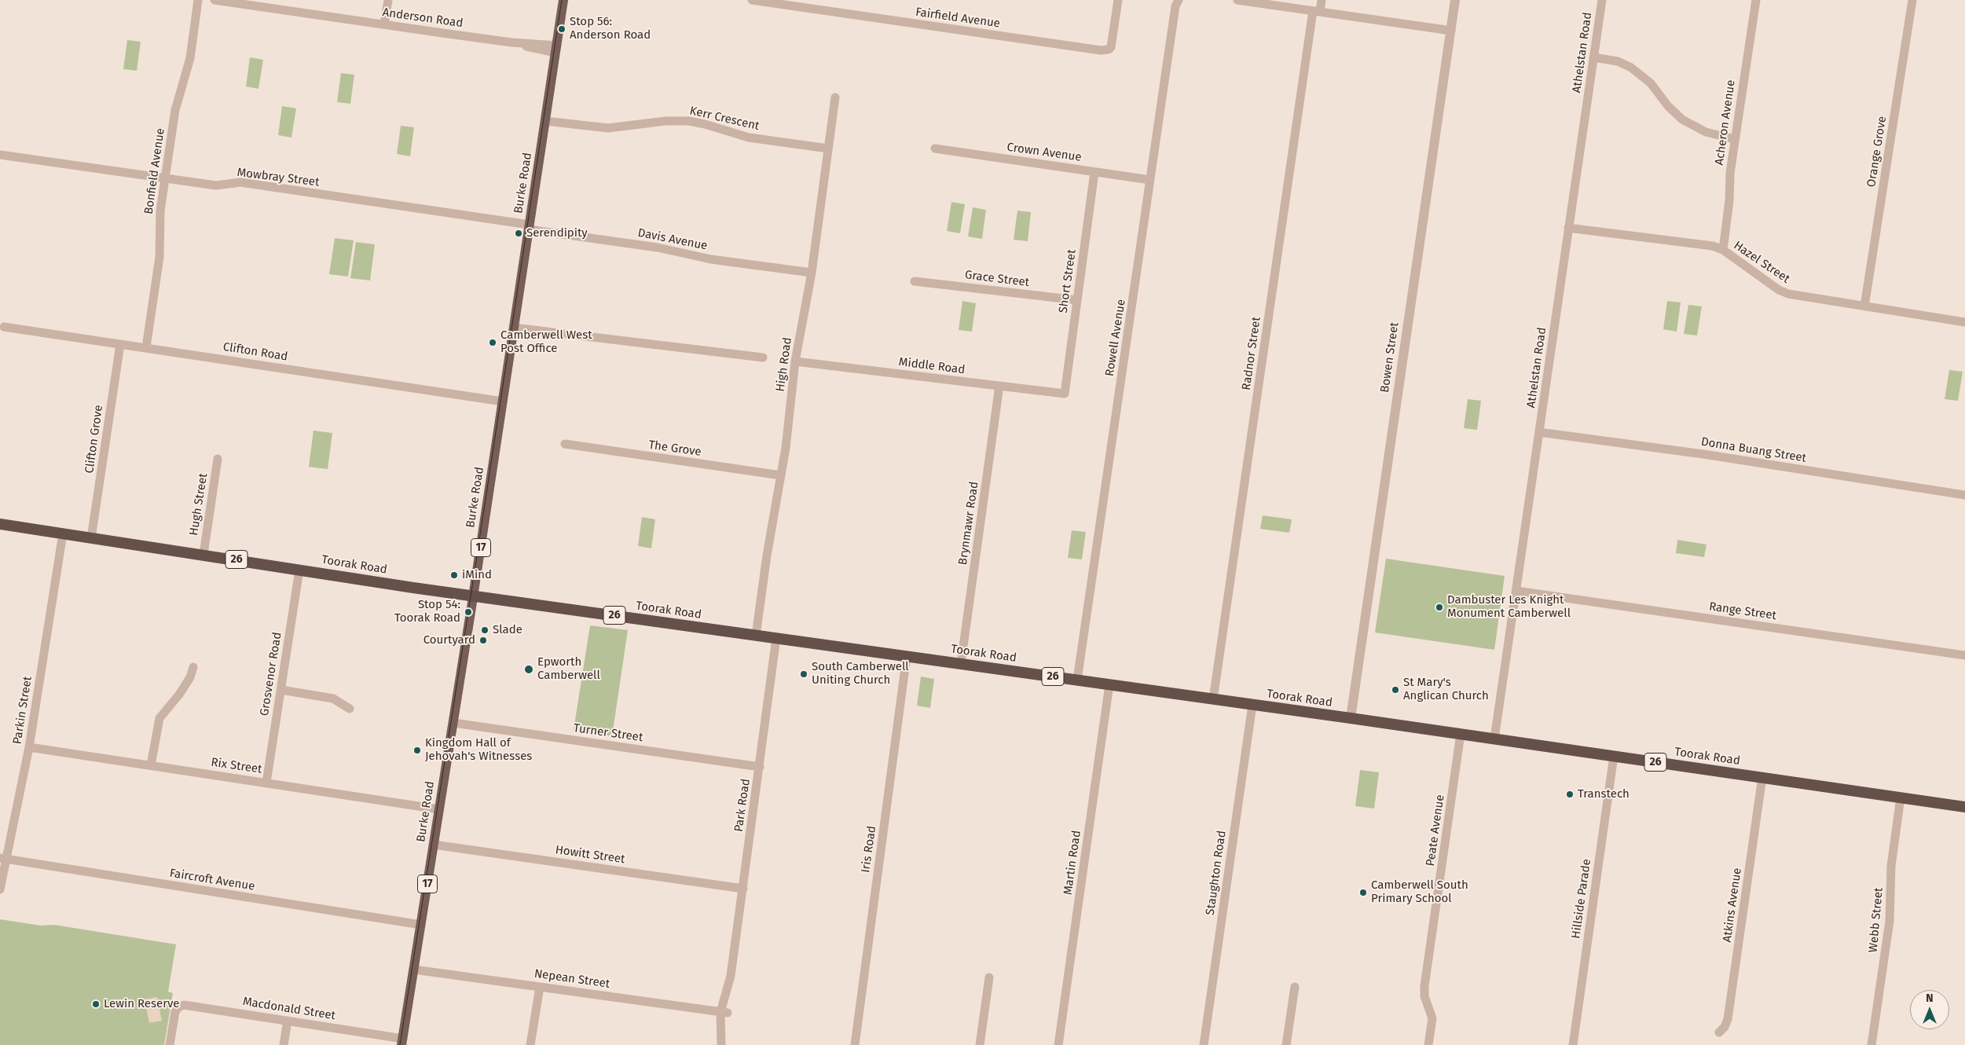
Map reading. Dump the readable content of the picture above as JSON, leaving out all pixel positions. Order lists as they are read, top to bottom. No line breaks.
{"streets":{"highway":["26","Toorak Road"],"main road":["Burke Road","17"],"street":["Anderson Road","Fairfield Avenue","Athelstan Road","Kerr Crescent","Acheron Avenue","Orange Grove","Crown Avenue","Bonfield Avenue","Mowbray Street","Davis Avenue","Hazel Street","Grace Street","Short Street","Rowell Avenue","Clifton Road","Radnor Street","Bowen Street","High Road","Middle Road","Clifton Grove","The Grove","Donna Buang Street","Hugh Street","Brynmawr Road","Range Street","Grosvenor Road","Parkin Street","Turner Street","Rix Street","Park Road","Peate Avenue","Iris Road","Howitt Street","Martin Road","Staughton Road","Faircroft Avenue","Hillside Parade","Atkins Avenue","Webb Street","Nepean Street","Macdonald Street"]},"crossings":[["Anderson Road","Burke Road"],["Athelstan Road","Hazel Street"],["Athelstan Road","Donna Buang Street"],["Athelstan Road","Toorak Road"],["Athelstan Road","Range Street"],["Kerr Crescent","Burke Road"],["Kerr Crescent","High Road"],["Acheron Avenue","Hazel Street"],["Orange Grove","Hazel Street"],["Crown Avenue","Short Street"],["Crown Avenue","Rowell Avenue"],["Bonfield Avenue","Mowbray Street"],["Bonfield Avenue","Clifton Road"],["Mowbray Street","Burke Road"],["Mowbray Street","Davis Avenue"],["Burke Road","Davis Avenue"],["Burke Road","Clifton Road"],["Burke Road","Toorak Road"],["Burke Road","Turner Street"],["Burke Road","Rix Street"],["Burke Road","Howitt Street"],["Burke Road","Faircroft Avenue"],["Burke Road","Nepean Street"],["Burke Road","Macdonald Street"],["Davis Avenue","High Road"],["Grace Street","Short Street"],["Short Street","Middle Road"],["Rowell Avenue","Toorak Road"],["Clifton Road","Clifton Grove"],["Radnor Street","Toorak Road"],["Bowen Street","Toorak Road"],["High Road","Middle Road"],["High Road","The Grove"],["High Road","Toorak Road"],["Middle Road","Brynmawr Road"],["Clifton Grove","Toorak Road"],["Hugh Street","Toorak Road"],["Brynmawr Road","Toorak Road"],["Toorak Road","Grosvenor Road"],["Toorak Road","Parkin Street"],["Toorak Road","Park Road"],["Toorak Road","Peate Avenue"],["Toorak Road","Iris Road"],["Toorak Road","Martin Road"],["Toorak Road","Staughton Road"],["Toorak Road","Hillside Parade"],["Toorak Road","Atkins Avenue"],["Toorak Road","Webb Street"],["Grosvenor Road","Rix Street"],["Parkin Street","Rix Street"],["Parkin Street","Faircroft Avenue"],["Turner Street","Park Road"],["Park Road","Howitt Street"],["Park Road","Nepean Street"]],"places":["Stop 56: Anderson Road","Serendipity","Camberwell West Post Office","iMind","Dambuster Les Knight Monument Camberwell","Stop 54: Toorak Road","Slade","Courtyard","Epworth Camberwell","South Camberwell Uniting Church","St Mary's Anglican Church","Kingdom Hall of Jehovah's Witnesses","Transtech","Camberwell South Primary School","Lewin Reserve"],"north":"top"}
